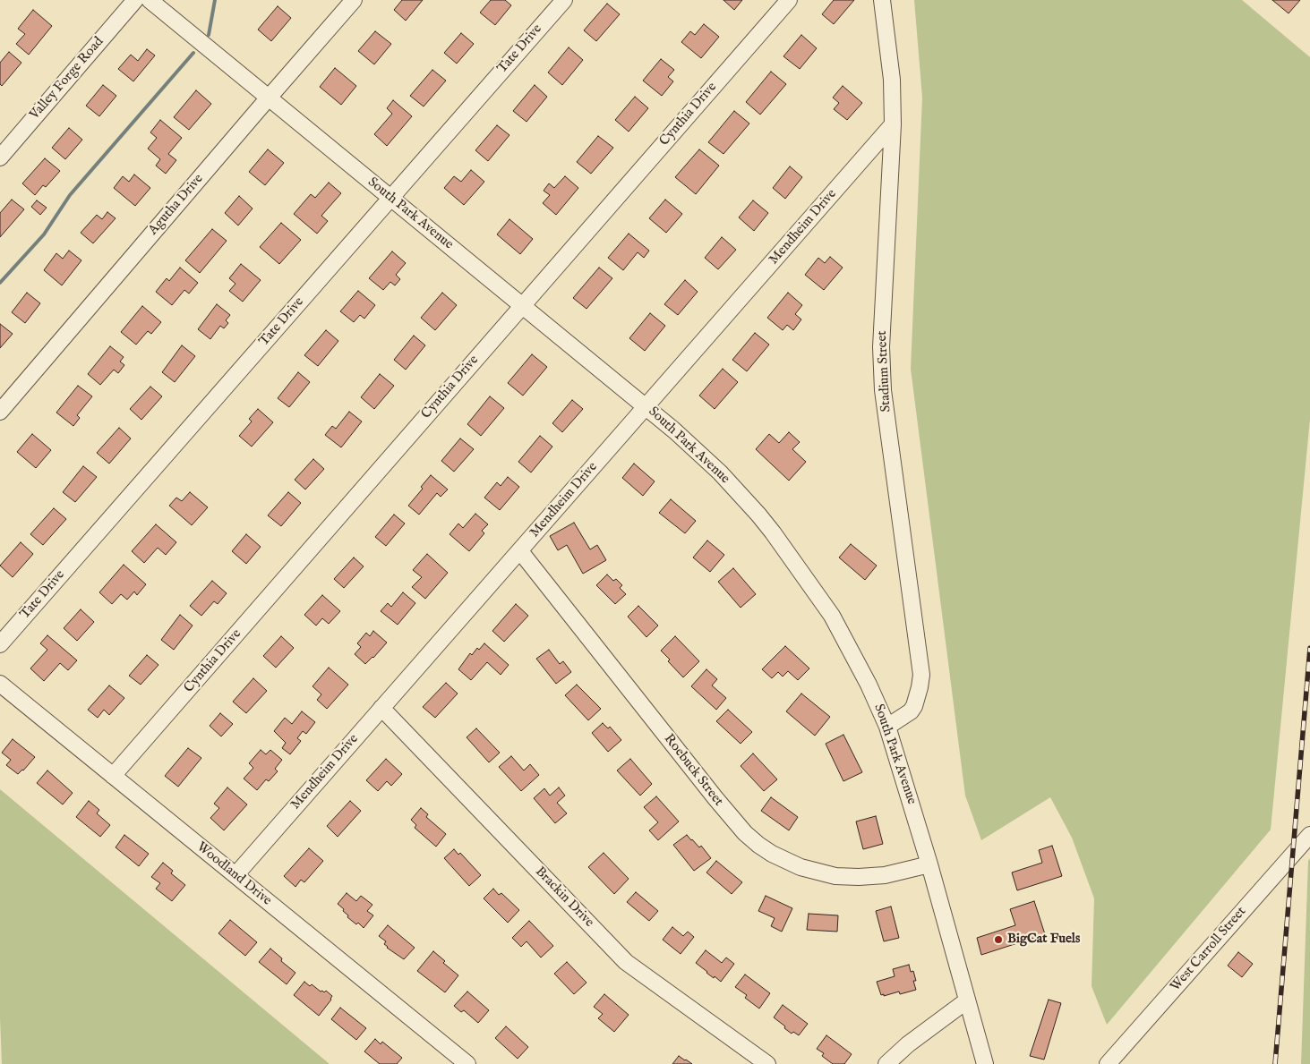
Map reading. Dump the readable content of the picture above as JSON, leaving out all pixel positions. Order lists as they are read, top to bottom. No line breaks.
{"streets":{"street":["Tate Drive","Valley Forge Road","Cynthia Drive","Agutha Drive","South Park Avenue","Mendheim Drive","Stadium Street","Roebuck Street","Woodland Drive","Brackin Drive","West Carroll Street"]},"crossings":[["Tate Drive","South Park Avenue"],["Cynthia Drive","South Park Avenue"],["Cynthia Drive","Woodland Drive"],["Agutha Drive","South Park Avenue"],["South Park Avenue","Mendheim Drive"],["South Park Avenue","Stadium Street"],["South Park Avenue","Roebuck Street"],["Mendheim Drive","Stadium Street"],["Mendheim Drive","Roebuck Street"],["Mendheim Drive","Woodland Drive"],["Mendheim Drive","Brackin Drive"]],"places":["BigCat Fuels"]}
